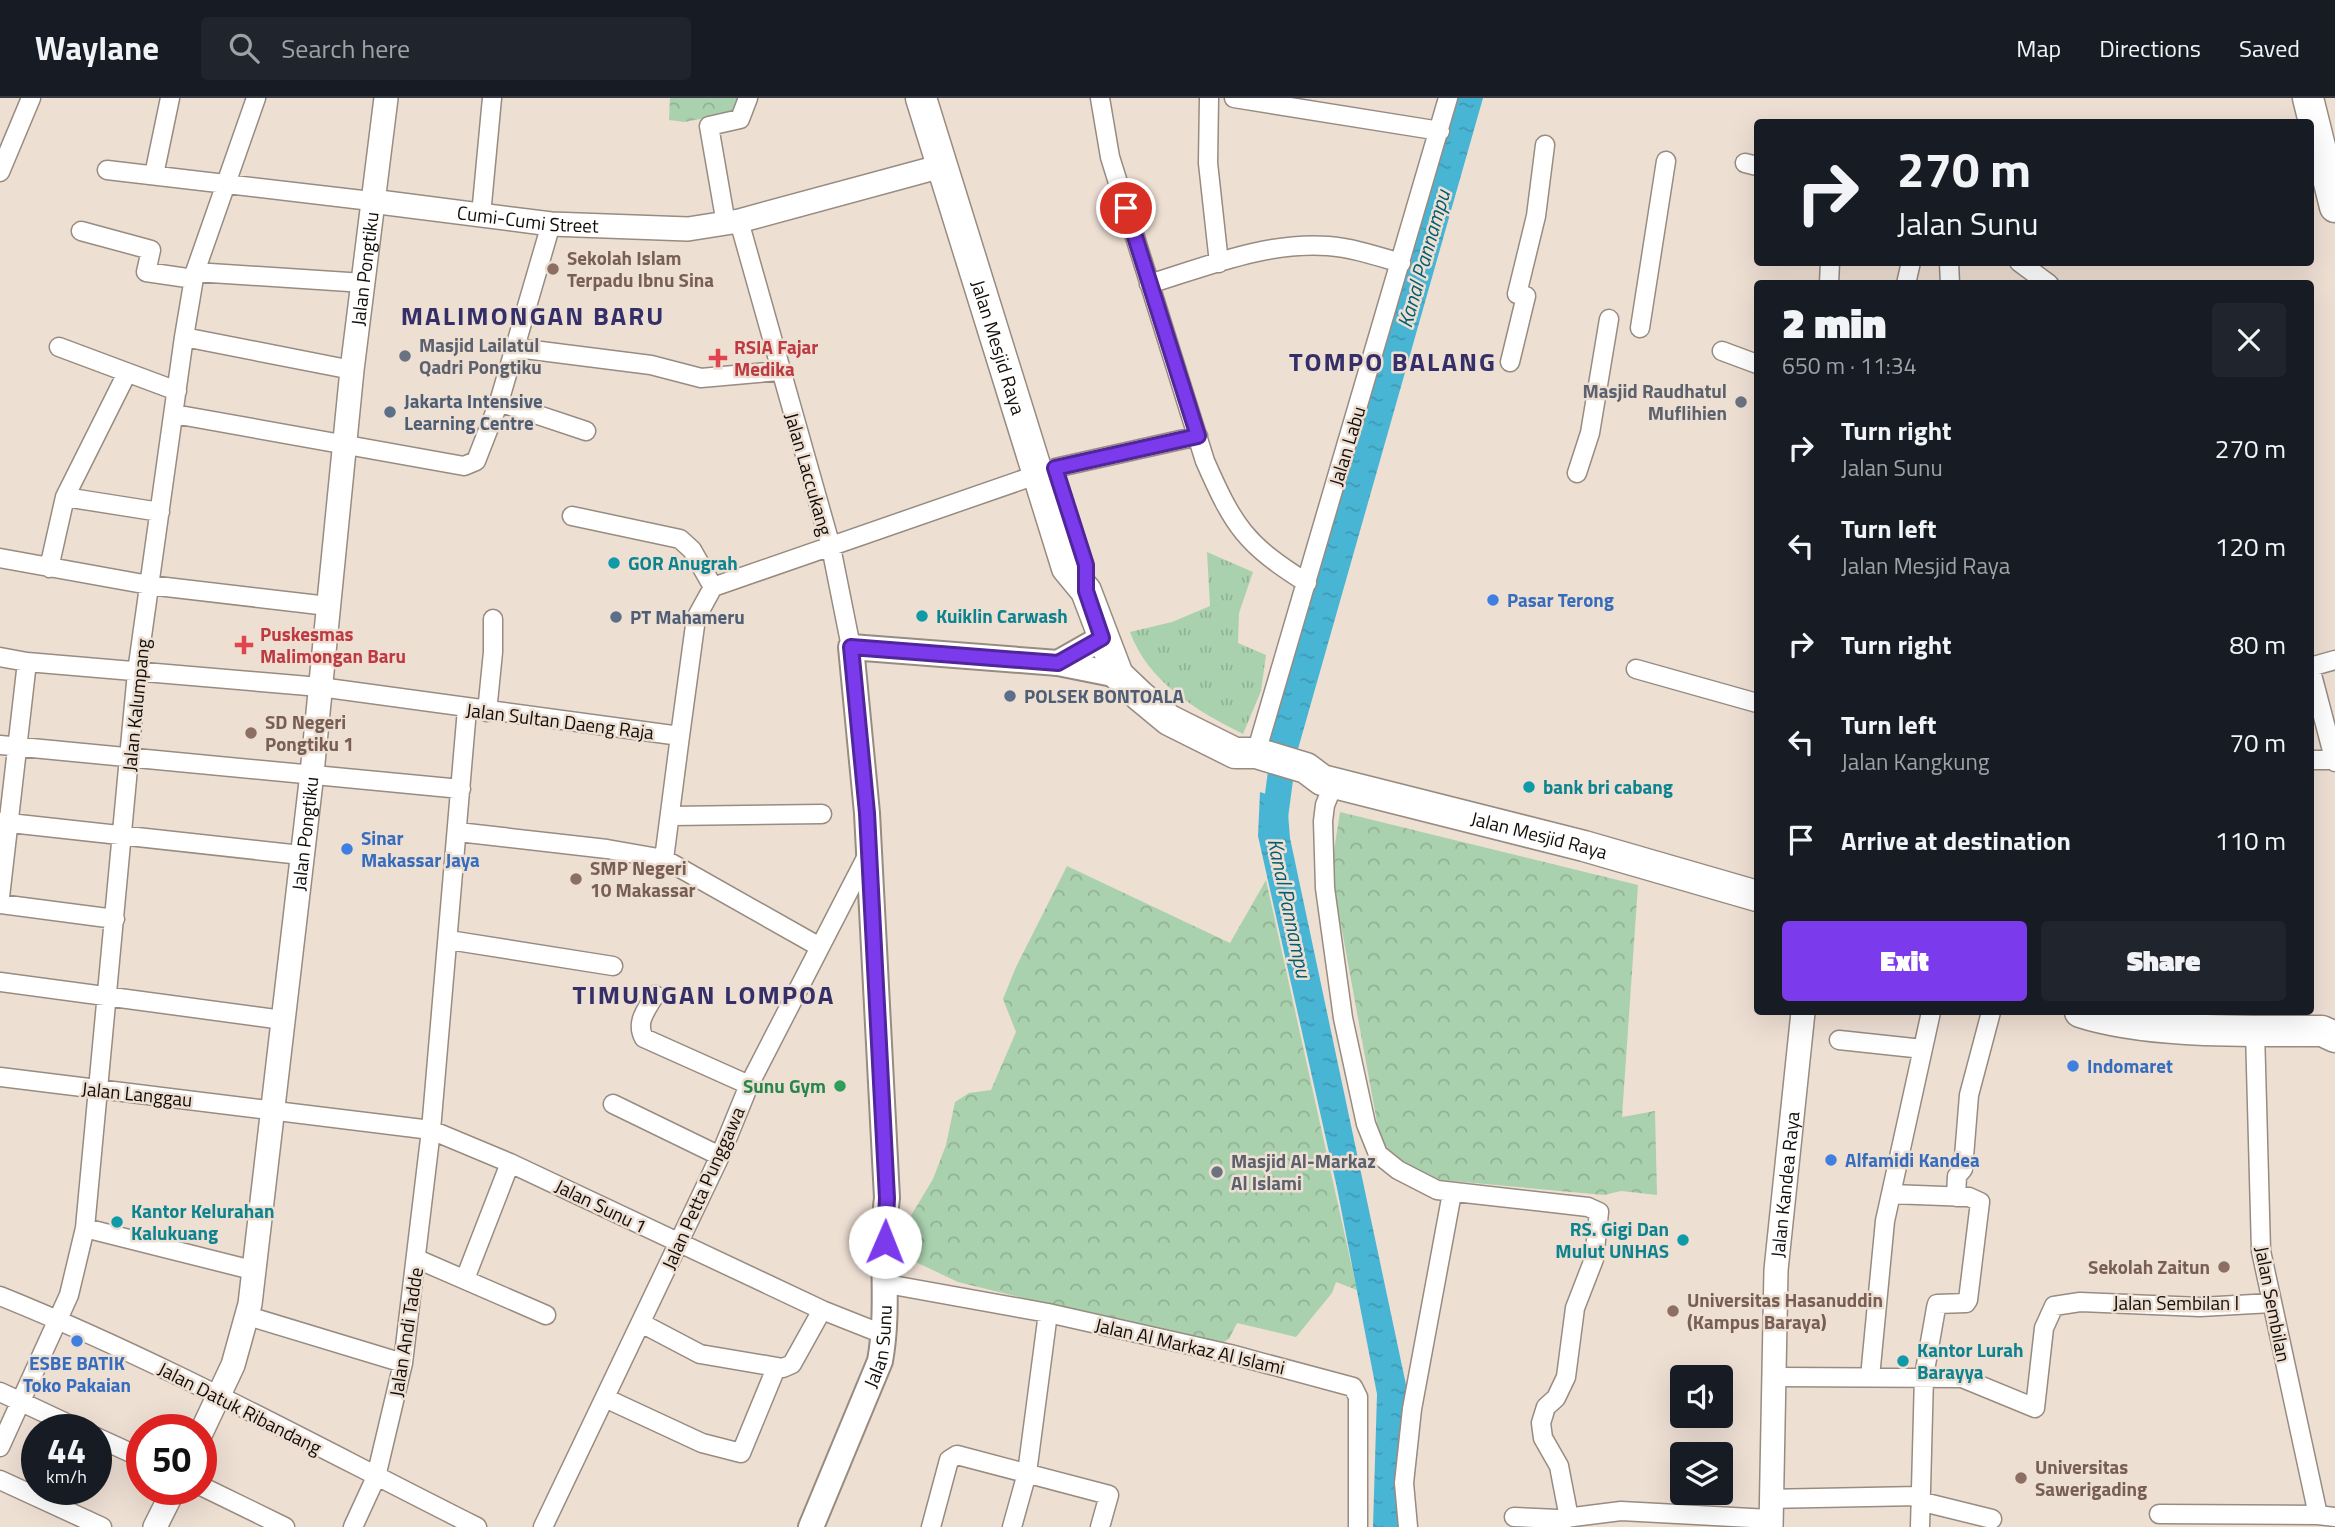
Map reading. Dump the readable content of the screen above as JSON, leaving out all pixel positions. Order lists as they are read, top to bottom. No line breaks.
{"streets":{"highway":["Jalan Mesjid Raya"],"main road":["Jalan Sunu"],"street":["Cumi-Cumi Street","Jalan Pongtiku","Jalan Labu","Jalan Laccukang","Jalan Kalumpang","Jalan Sultan Daeng Raja","Jalan Langgau","Jalan Kandea Raya","Jalan Petta Punggawa","Jalan Sunu 1","Jalan Sembilan I","Jalan Sembilan","Jalan Andi Tadde","Jalan Al Markaz Al Islami","Jalan Datuk Ribandang"]},"crossings":[["Cumi-Cumi Street","Jalan Pongtiku"],["Cumi-Cumi Street","Jalan Mesjid Raya"],["Cumi-Cumi Street","Jalan Laccukang"],["Cumi-Cumi Street","Jalan Kalumpang"],["Jalan Pongtiku","Jalan Sultan Daeng Raja"],["Jalan Pongtiku","Jalan Langgau"],["Jalan Pongtiku","Jalan Datuk Ribandang"],["Jalan Mesjid Raya","Jalan Labu"],["Jalan Laccukang","Jalan Sunu"],["Jalan Kalumpang","Jalan Sultan Daeng Raja"],["Jalan Kalumpang","Jalan Langgau"],["Jalan Kalumpang","Jalan Datuk Ribandang"],["Jalan Sultan Daeng Raja","Jalan Andi Tadde"],["Jalan Langgau","Jalan Sunu 1"],["Jalan Langgau","Jalan Andi Tadde"],["Jalan Petta Punggawa","Jalan Sunu 1"],["Jalan Petta Punggawa","Jalan Sunu"],["Jalan Sunu 1","Jalan Andi Tadde"],["Jalan Sunu 1","Jalan Sunu"],["Jalan Sembilan I","Jalan Sembilan"],["Jalan Andi Tadde","Jalan Datuk Ribandang"],["Jalan Sunu","Jalan Al Markaz Al Islami"]],"districts":["MALIMONGAN BARU","TOMPO BALANG","TIMUNGAN LOMPOA"],"water":["Kanal Pannampu"],"places":{"other":["Sekolah Islam Terpadu Ibnu Sina","Masjid Lailatul Qadri Pongtiku","Masjid Raudhatul Muflihien","Jakarta Intensive Learning Centre","GOR Anugrah","Pasar Terong","Kuiklin Carwash","PT Mahameru","POLSEK BONTOALA","SD Negeri Pongtiku 1","bank bri cabang","Sinar Makassar Jaya","SMP Negeri 10 Makassar","Indomaret","Sunu Gym","Alfamidi Kandea","Masjid Al-Markaz Al Islami","Kantor Kelurahan Kalukuang","RS. Gigi Dan Mulut UNHAS","Sekolah Zaitun","Universitas Hasanuddin (Kampus Baraya)","ESBE BATIK Toko Pakaian","Kantor Lurah Barayya","Universitas Sawerigading"],"health":["RSIA Fajar Medika","Puskesmas Malimongan Baru"]},"page":{"header":"Waylane","search":"Search here","nav":["Map","Directions","Saved"],"turn":["270 m","Jalan Sunu"],"heading":["2 min","650 m · 11:34"],"list":[{"name":"Turn right","note":"Jalan Sunu","value":"270 m"},{"name":"Turn left","note":"Jalan Mesjid Raya","value":"120 m"},{"name":"Turn right","value":"80 m"},{"name":"Turn left","note":"Jalan Kangkung","value":"70 m"},{"name":"Arrive at destination","value":"110 m"}],"buttons":["Exit","Share"],"speed":"44 km/h","limit":"50"}}
